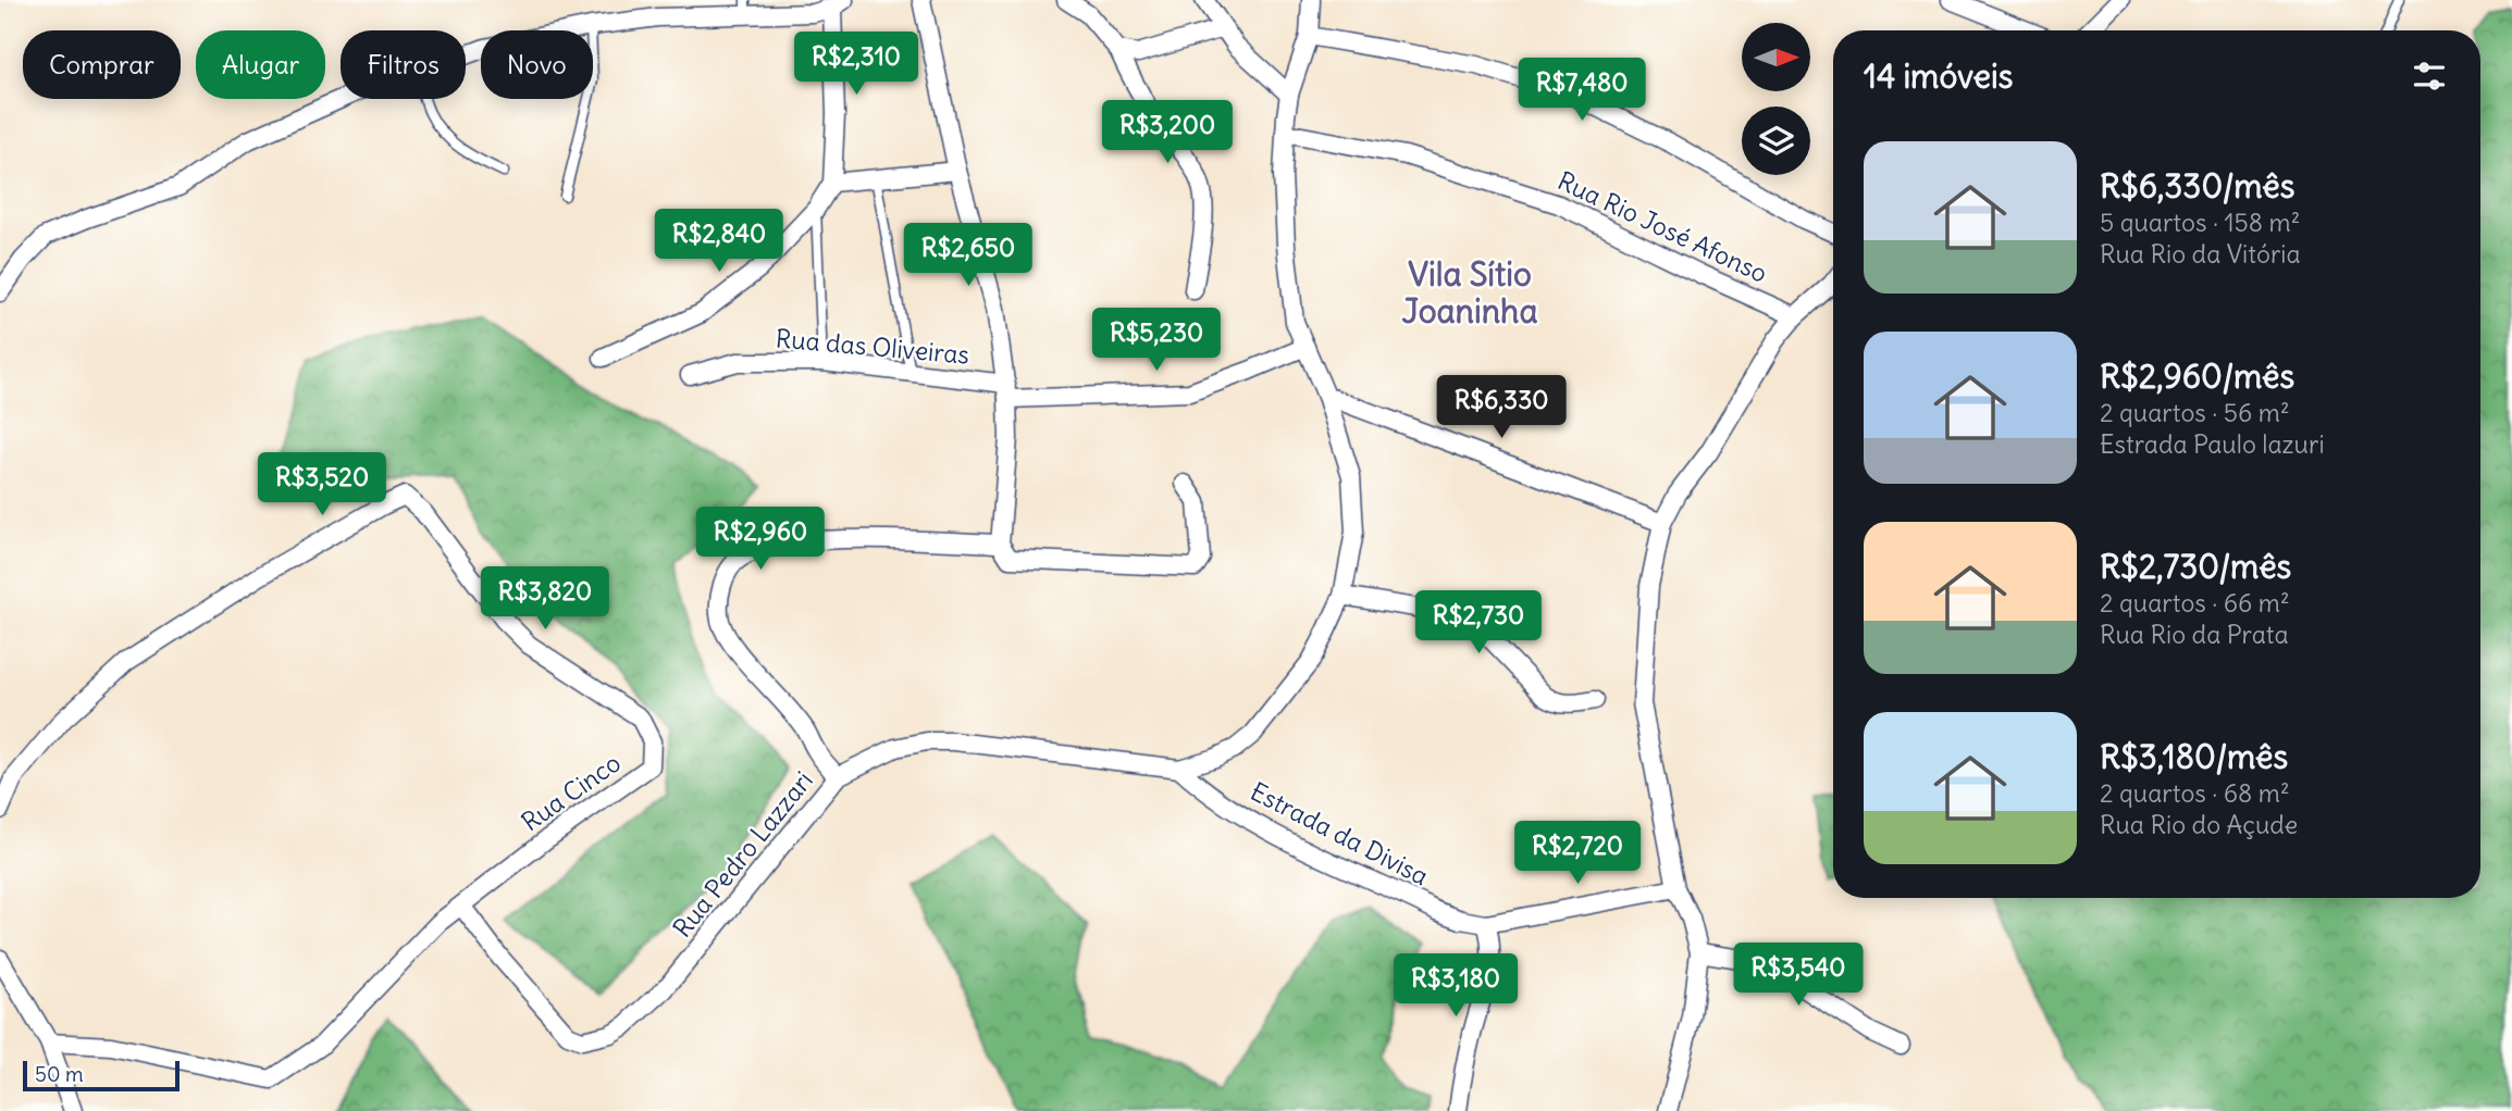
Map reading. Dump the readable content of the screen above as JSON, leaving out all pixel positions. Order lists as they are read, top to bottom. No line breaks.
{"streets":{"street":["Rua Rio José Afonso","Rua das Oliveiras","Rua Cinco","Estrada da Divisa","Rua Pedro Lazzari"]},"crossings":[["Rua Cinco","Rua Pedro Lazzari"],["Estrada da Divisa","Rua Pedro Lazzari"]],"districts":["Vila Sítio Joaninha"],"scale_bar":"50 m","north":"right","page":{"chip":["Comprar","Alugar","Filtros","Novo"],"heading":"14 imóveis","price":["R$2,310","R$7,480","R$3,200","R$2,840","R$2,650","R$5,230","R$6,330","R$3,520","R$2,960","R$3,820","R$2,730","R$2,720","R$3,540","R$3,180"],"list":[{"name":"R$6,330/mês","note":"5 quartos · 158 m² · Rua Rio da Vitória"},{"name":"R$2,960/mês","note":"2 quartos · 56 m² · Estrada Paulo lazuri"},{"name":"R$2,730/mês","note":"2 quartos · 66 m² · Rua Rio da Prata"},{"name":"R$3,180/mês","note":"2 quartos · 68 m² · Rua Rio do Açude"}],"scale":"50 m"}}
